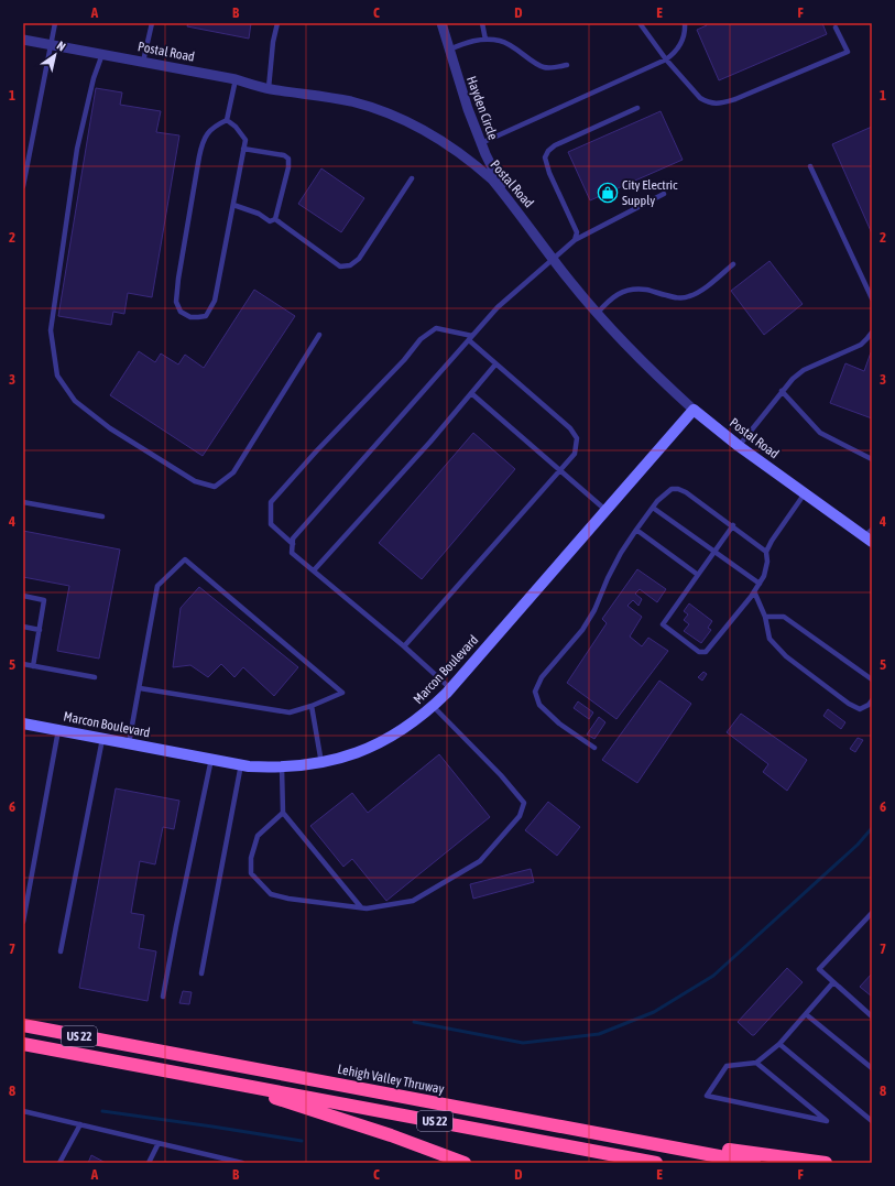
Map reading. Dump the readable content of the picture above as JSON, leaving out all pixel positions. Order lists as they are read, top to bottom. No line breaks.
{"streets":{"highway":["US 22","Lehigh Valley Thruway"],"street":["Postal Road","Hayden Circle","Marcon Boulevard"]},"crossings":[["Postal Road","Hayden Circle"],["Postal Road","Marcon Boulevard"]],"places":{"shop":["City Electric Supply"]},"north":"top right","grid":{"columns":["A","B","C","D","E","F"],"rows":["1","2","3","4","5","6","7","8"]}}
